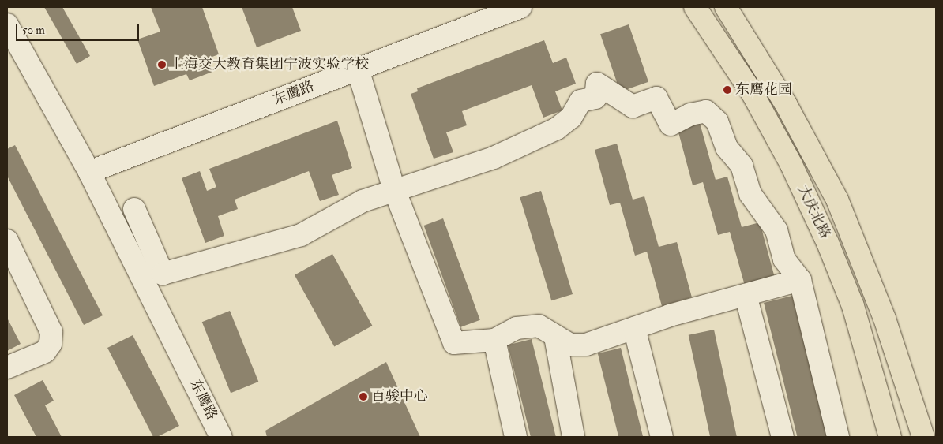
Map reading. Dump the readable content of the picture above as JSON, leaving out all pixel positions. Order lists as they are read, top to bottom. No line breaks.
{"streets":{"main road":["大庆北路"],"street":["东鹰路"]},"places":["上海交大教育集团宁波实验学校","东鹰花园","百骏中心"],"scale_bar":"50 m"}
